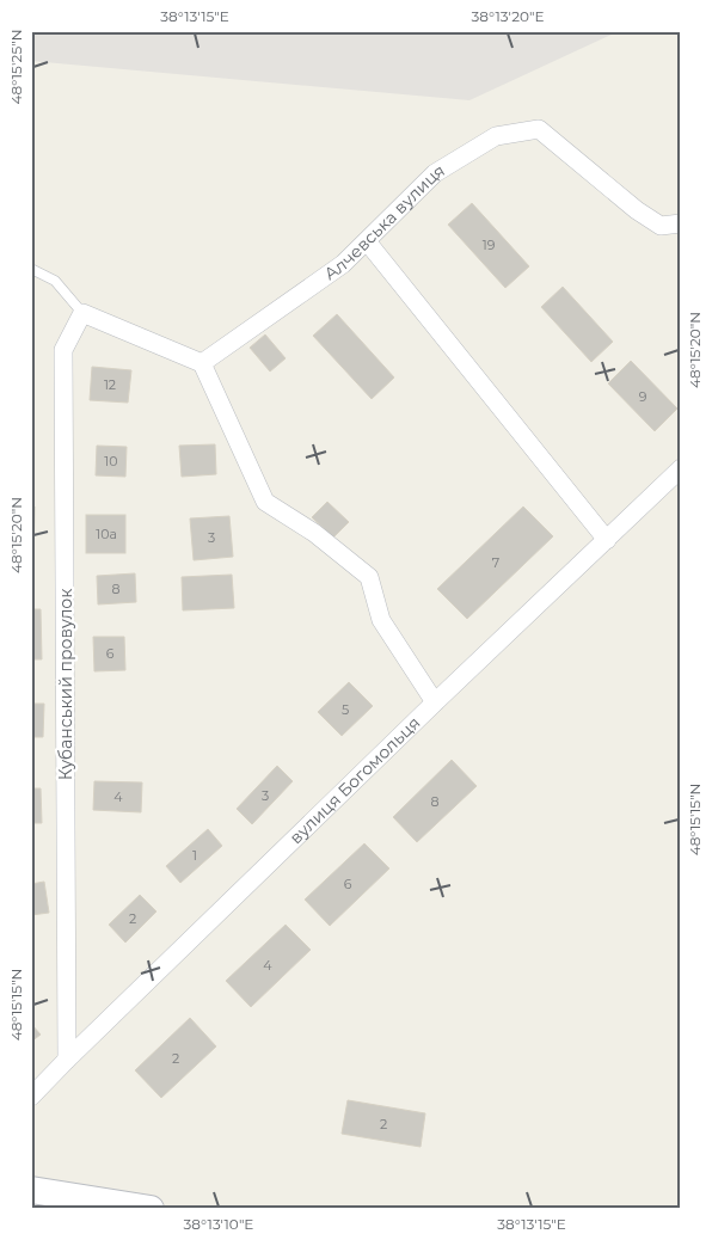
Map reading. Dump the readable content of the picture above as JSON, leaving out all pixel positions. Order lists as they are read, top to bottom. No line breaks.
{"streets":{"street":["Алчевська вулиця","Кубанський провулок","вулиця Богомольця"]},"crossings":[["Кубанський провулок","вулиця Богомольця"]],"house_numbers":["19","12","9","10","10а","3","7","8","6","5","3","4","8","1","6","2","4","2","2"],"coordinates":["38°13'15\"E","38°13'20\"E","48°15'25\"N","48°15'20\"N","48°15'15\"N","38°13'10\"E"]}
